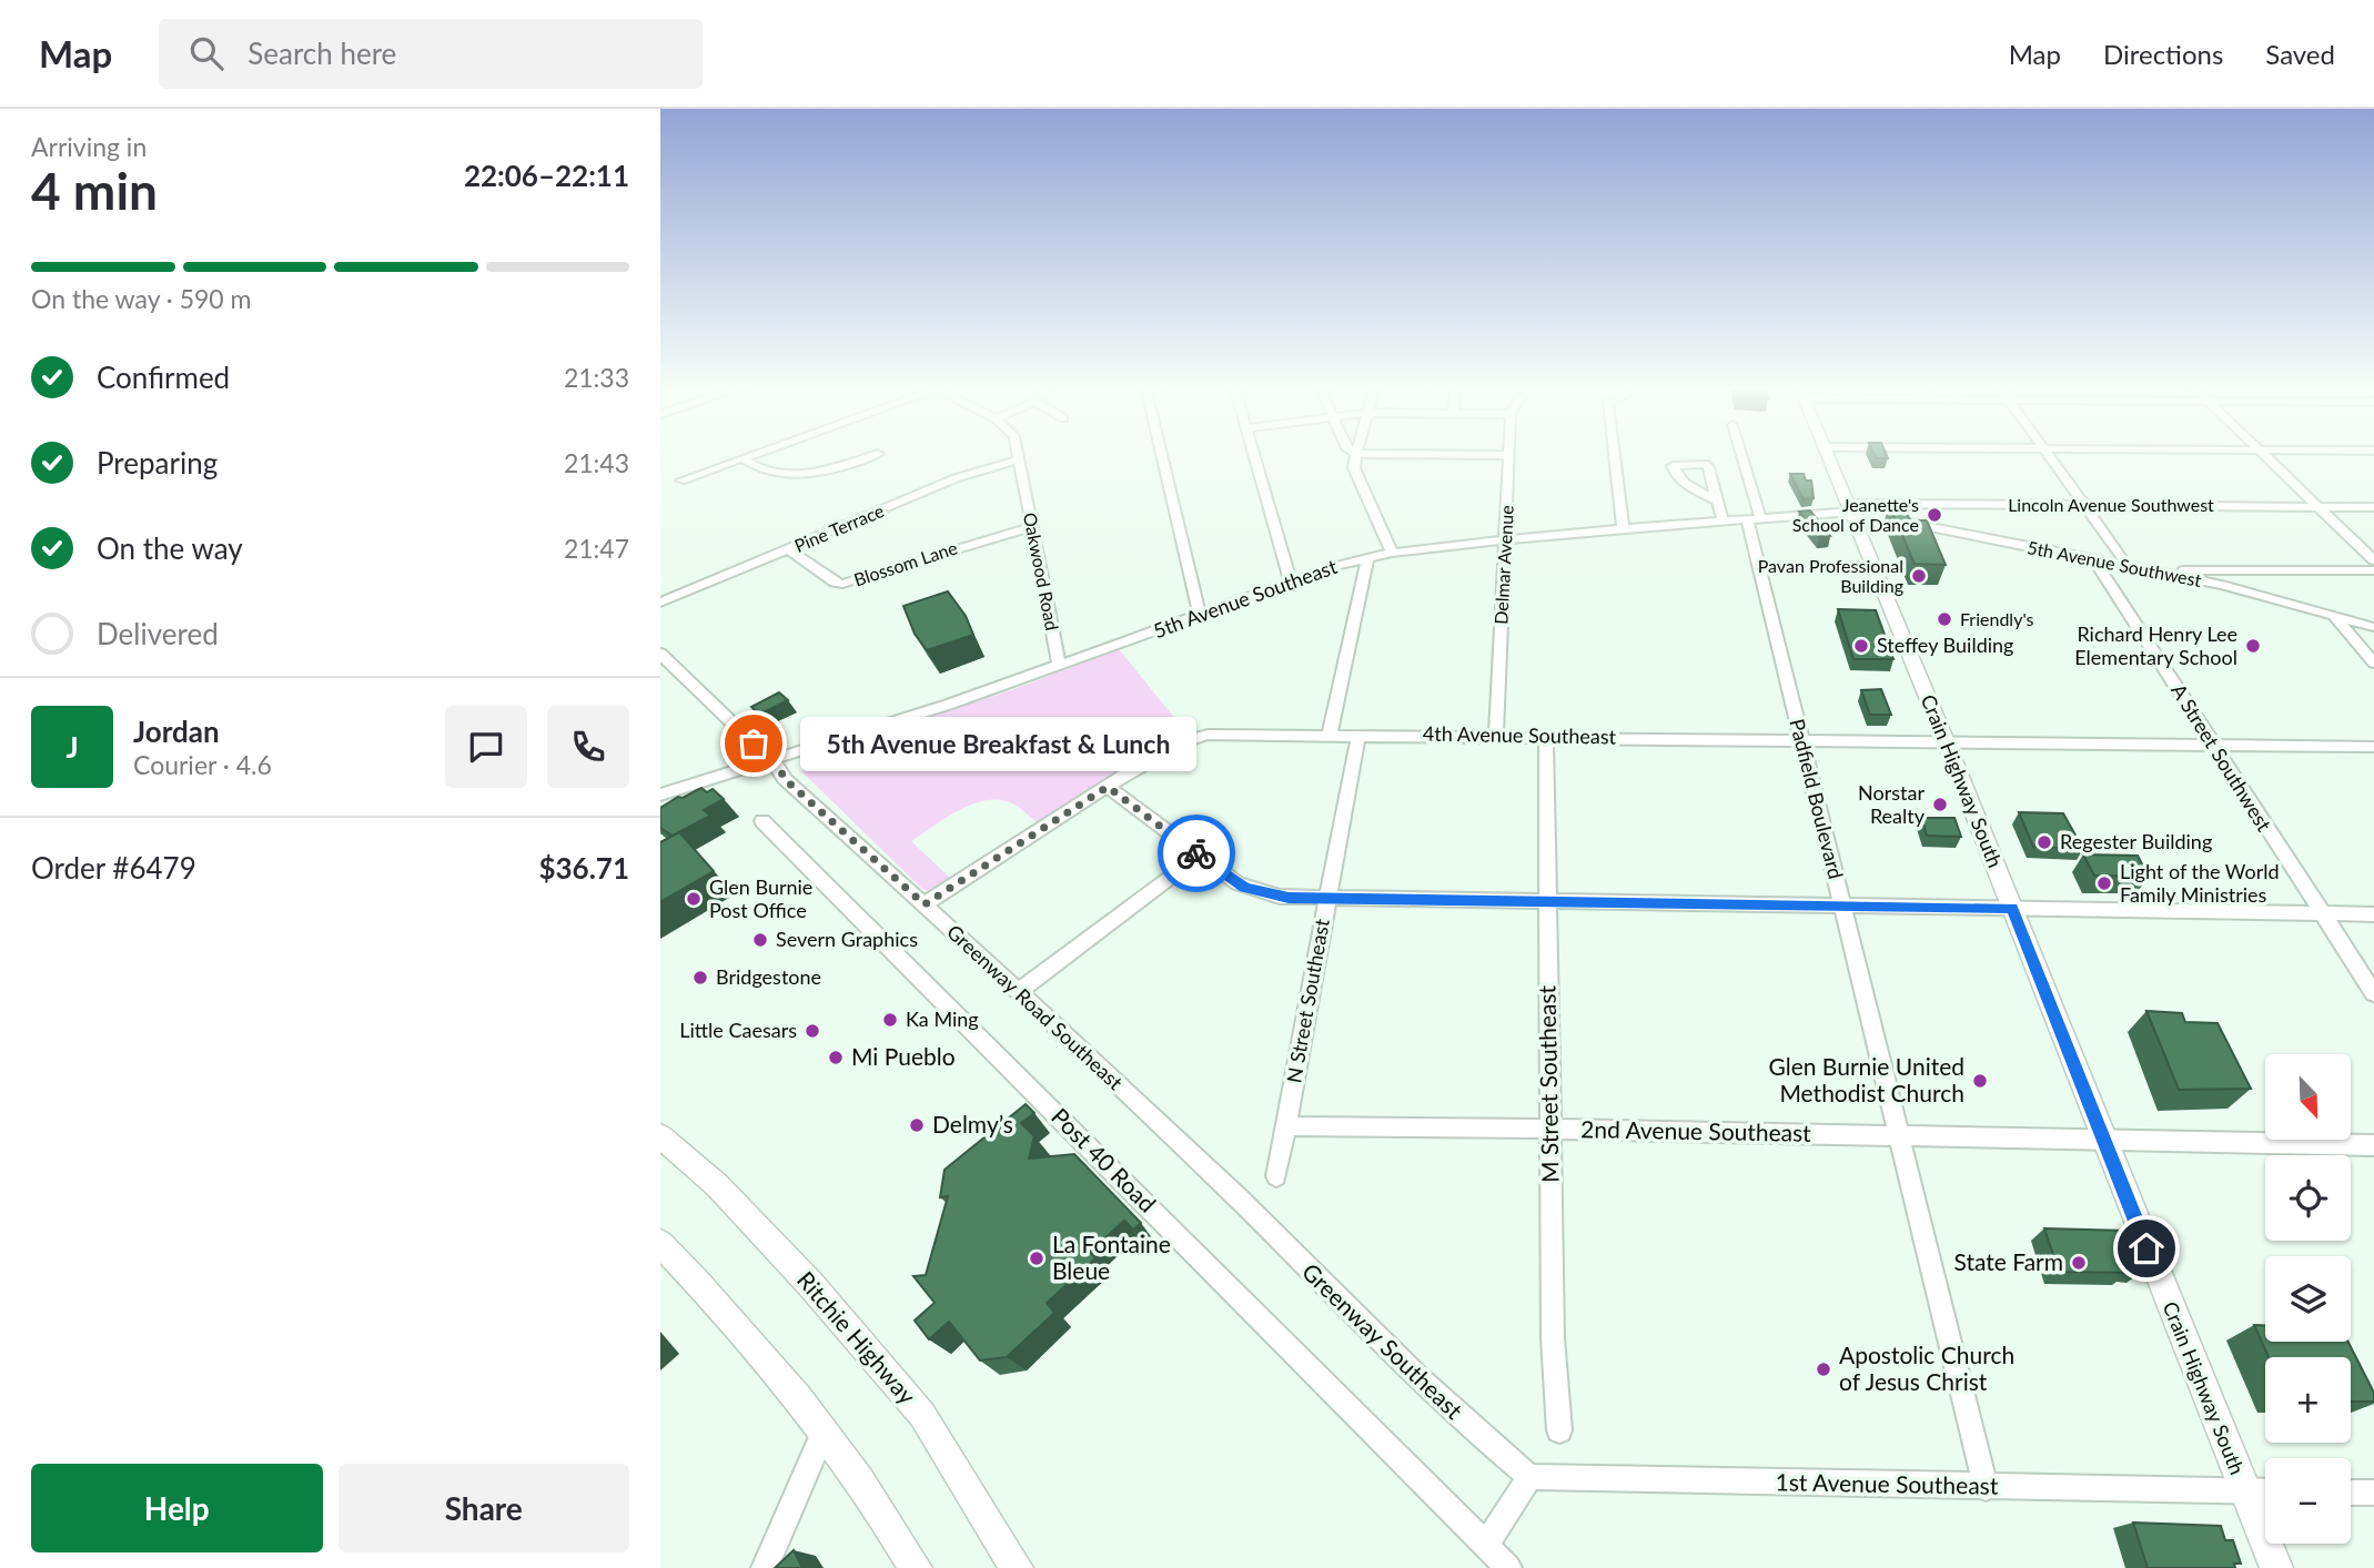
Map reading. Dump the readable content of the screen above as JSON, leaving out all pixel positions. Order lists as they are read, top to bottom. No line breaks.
{"streets":{"main road":["Crain Highway South","Ritchie Highway"],"street":["Lincoln Avenue Southwest","Pine Terrace","Blossom Lane","5th Avenue Southwest","Delmar Avenue","Oakwood Road","5th Avenue Southeast","4th Avenue Southeast","A Street Southwest","Padfield Boulevard","N Street Southeast","Greenway Road Southeast","M Street Southeast","2nd Avenue Southeast","Post 40 Road","Greenway Southeast","1st Avenue Southeast"]},"crossings":[["Lincoln Avenue Southwest","5th Avenue Southwest"],["Lincoln Avenue Southwest","5th Avenue Southeast"],["Lincoln Avenue Southwest","Crain Highway South"],["Pine Terrace","Blossom Lane"],["Pine Terrace","Oakwood Road"],["Blossom Lane","Oakwood Road"],["5th Avenue Southwest","5th Avenue Southeast"],["5th Avenue Southwest","A Street Southwest"],["5th Avenue Southwest","Crain Highway South"],["Delmar Avenue","5th Avenue Southeast"],["Delmar Avenue","4th Avenue Southeast"],["Oakwood Road","5th Avenue Southeast"],["5th Avenue Southeast","Crain Highway South"],["5th Avenue Southeast","Padfield Boulevard"],["5th Avenue Southeast","Greenway Road Southeast"],["4th Avenue Southeast","A Street Southwest"],["4th Avenue Southeast","Crain Highway South"],["4th Avenue Southeast","Padfield Boulevard"],["4th Avenue Southeast","N Street Southeast"],["4th Avenue Southeast","Greenway Road Southeast"],["4th Avenue Southeast","M Street Southeast"],["Crain Highway South","2nd Avenue Southeast"],["Crain Highway South","1st Avenue Southeast"],["Padfield Boulevard","2nd Avenue Southeast"],["Padfield Boulevard","1st Avenue Southeast"],["N Street Southeast","2nd Avenue Southeast"],["Greenway Road Southeast","Greenway Southeast"],["M Street Southeast","2nd Avenue Southeast"],["Greenway Southeast","1st Avenue Southeast"]],"places":["Jeanette's School of Dance","Pavan Professional Building","Friendly's","Steffey Building","Richard Henry Lee Elementary School","5th Avenue Breakfast & Lunch","Norstar Realty","Regester Building","Light of the World Family Ministries","Glen Burnie Post Office","Severn Graphics","Bridgestone","Ka Ming","Little Caesars","Mi Pueblo","Glen Burnie United Methodist Church","Delmy’s","La Fontaine Bleue","State Farm","Apostolic Church of Jesus Christ"],"north":"bottom right","page":{"header":"Map","search":"Search here","nav":["Map","Directions","Saved"],"heading":["4 min","Arriving in","22:06–22:11"],"panel":["Jordan","Courier · 4.6","Order #6479","$36.71"],"bar":"On the way · 590 m","list":[["Confirmed","21:33"],["Preparing","21:43"],["On the way","21:47"],"Delivered"],"round":"J","bubble":"5th Avenue Breakfast & Lunch","map_buttons":["+","−"],"buttons":["Help","Share"]}}
